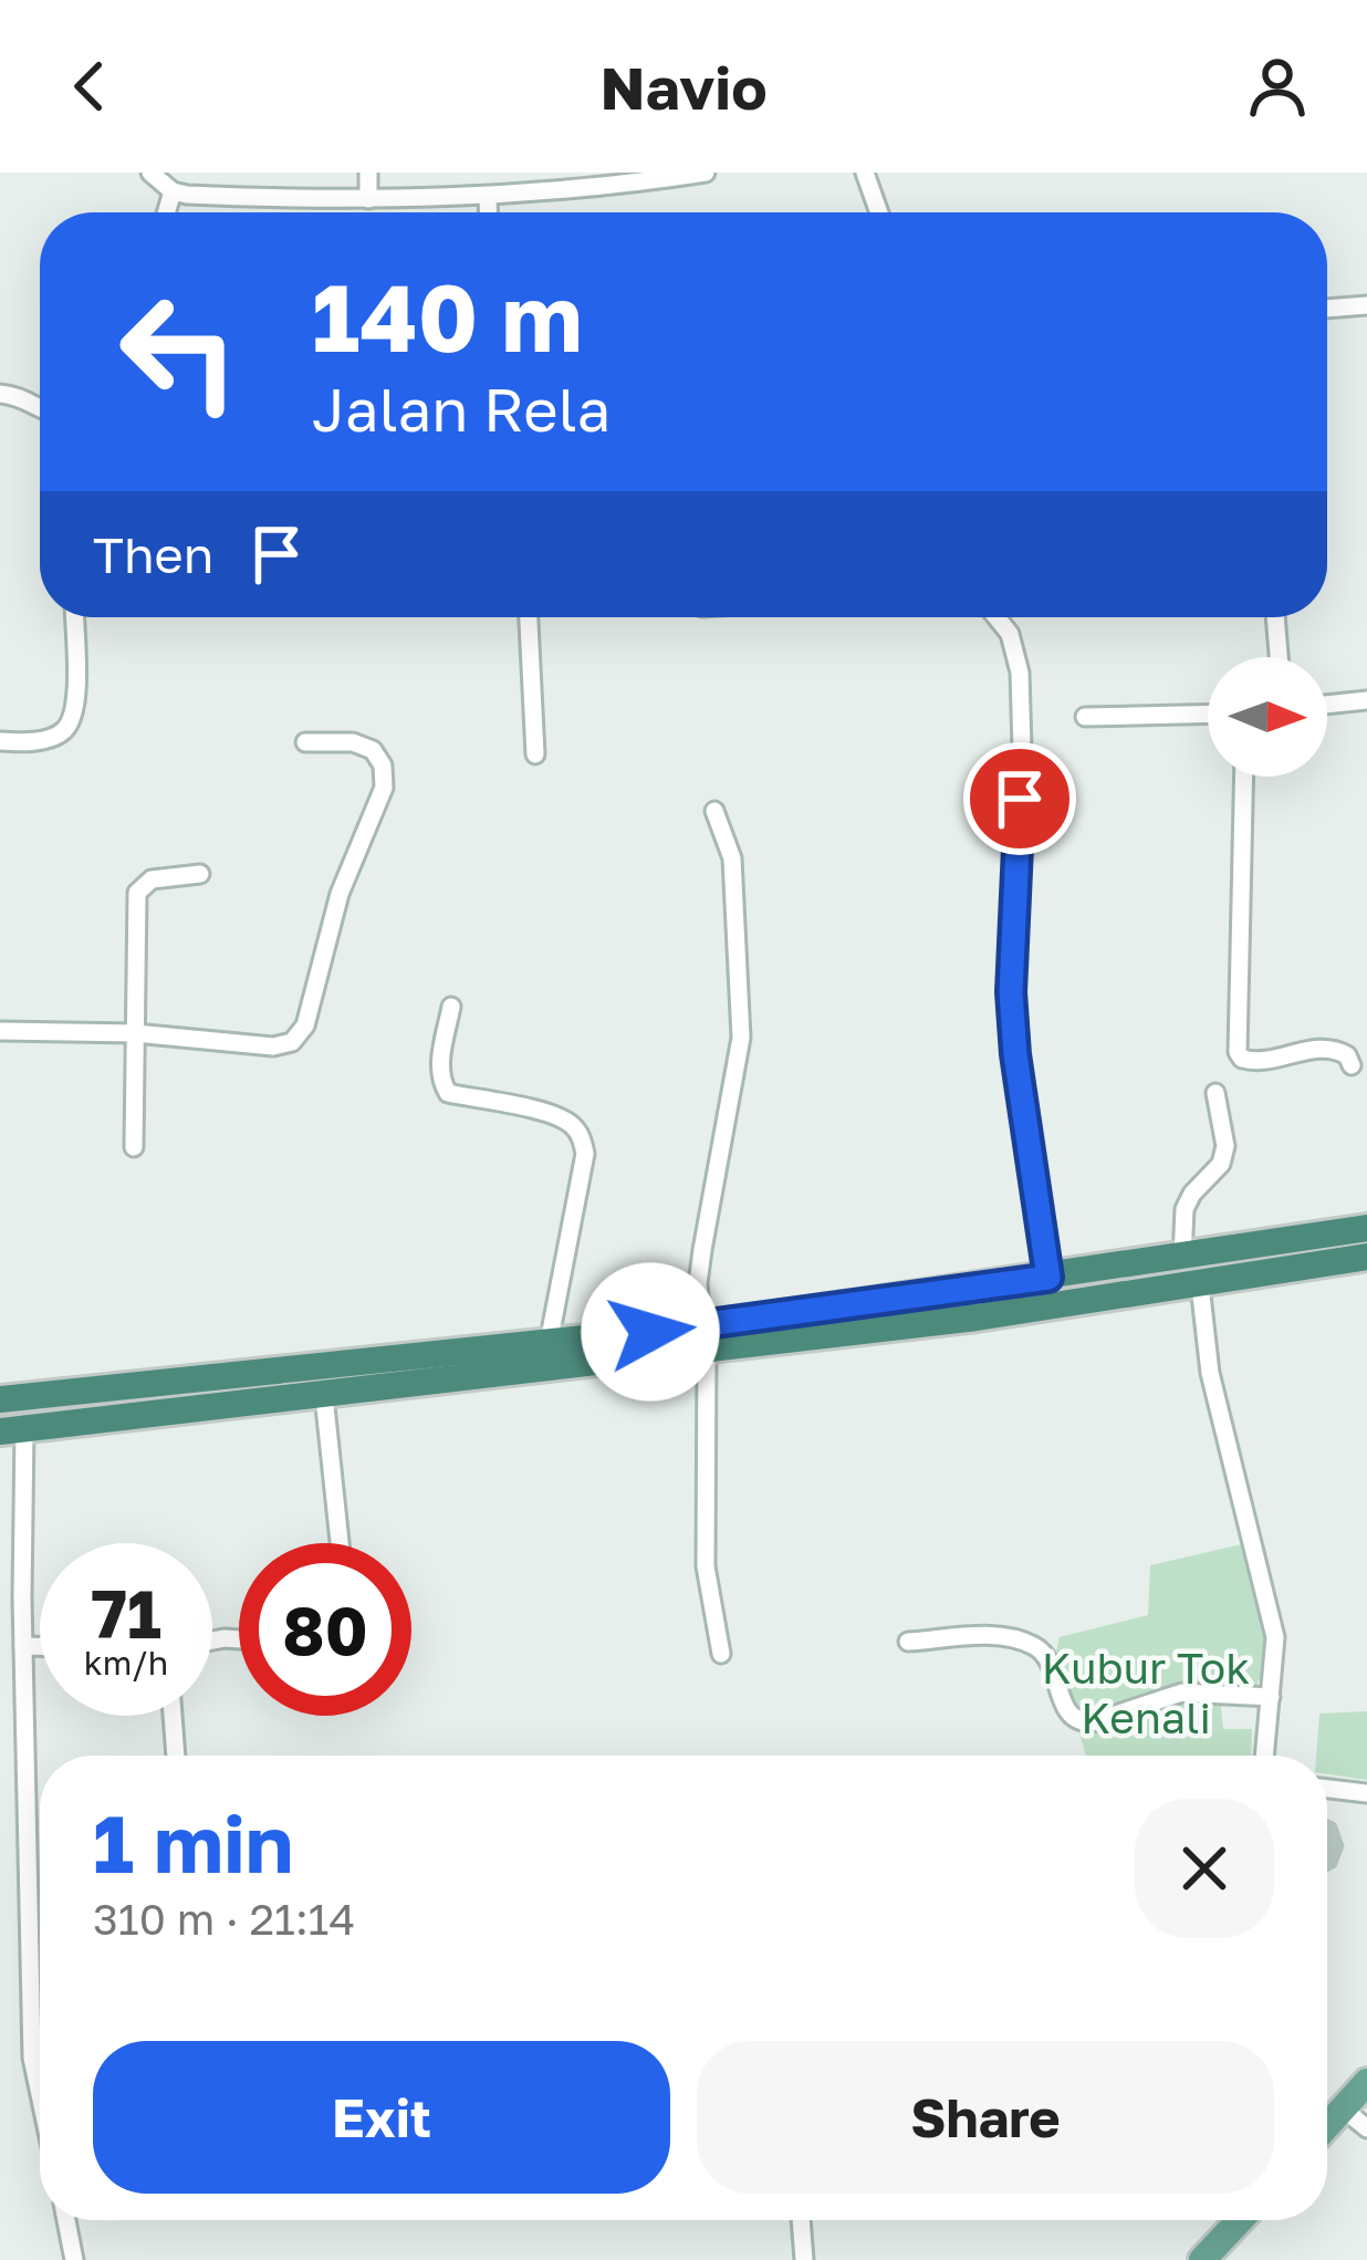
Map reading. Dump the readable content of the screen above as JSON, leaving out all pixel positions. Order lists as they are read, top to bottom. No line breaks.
{"parks":["Kubur Tok Kenali"],"north":"right","page":{"header":"Navio","turn":["140 m","Jalan Rela"],"then":"Then","speed":"71 km/h","limit":"80","heading":["1 min","310 m · 21:14"],"buttons":["Exit","Share"]}}
